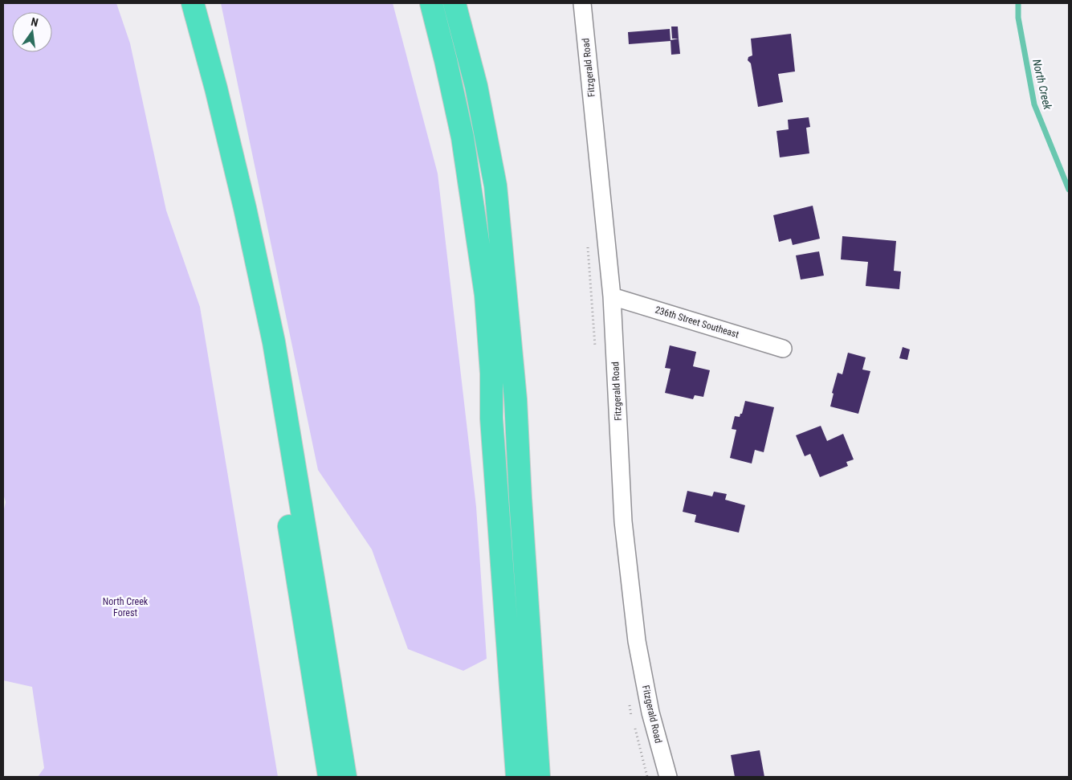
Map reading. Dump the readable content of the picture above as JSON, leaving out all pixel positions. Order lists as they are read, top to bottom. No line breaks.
{"streets":{"street":["Fitzgerald Road","236th Street Southeast"]},"crossings":[["Fitzgerald Road","236th Street Southeast"]],"water":["North Creek"],"parks":["North Creek Forest"],"north":"top"}
